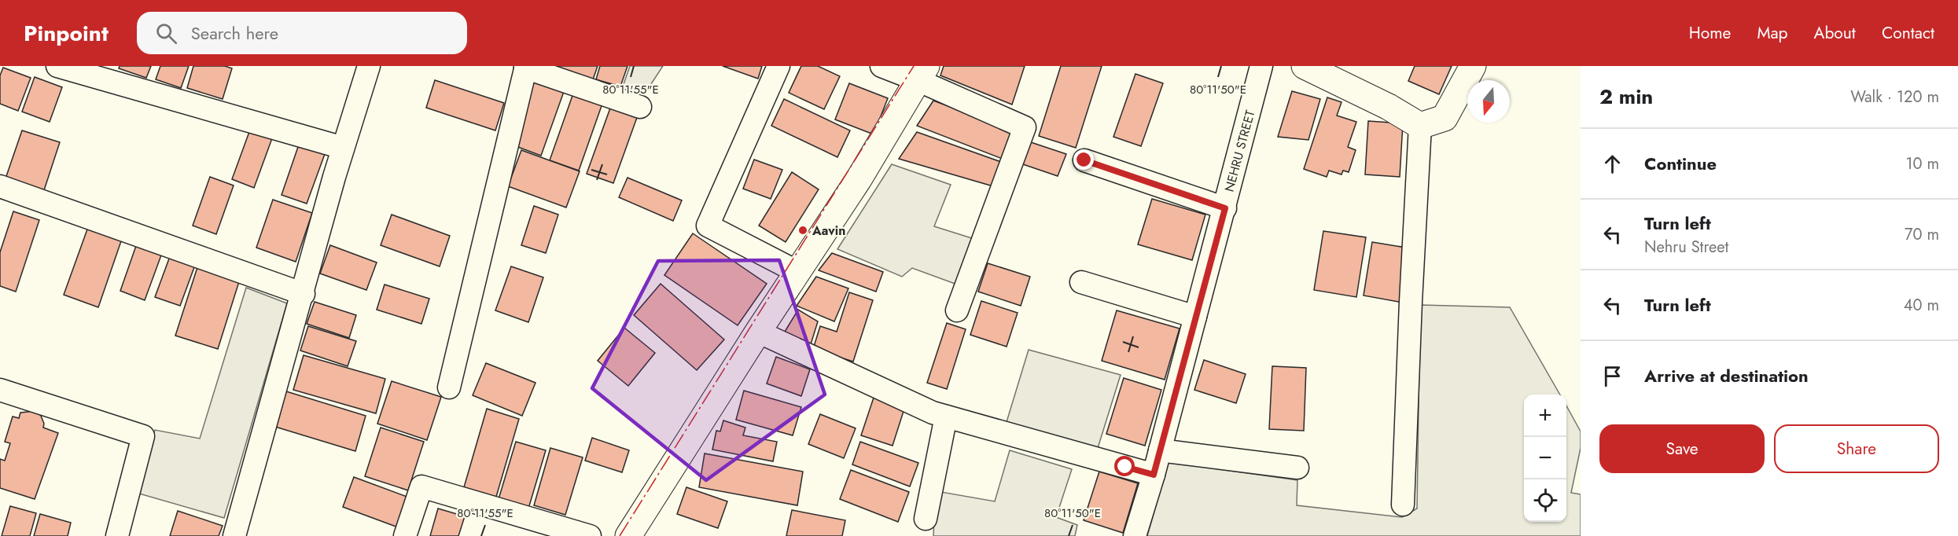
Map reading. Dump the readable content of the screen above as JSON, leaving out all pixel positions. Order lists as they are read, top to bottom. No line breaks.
{"streets":{"street":["NEHRU STREET"]},"places":["Aavin"],"north":"bottom","page":{"header":"Pinpoint","search":"Search here","nav":["Home","Map","About","Contact"],"heading":["2 min","Walk · 120 m"],"list":[["Continue","10 m"],["Turn left","Nehru Street","70 m"],["Turn left","40 m"],"Arrive at destination"],"map_buttons":["+","−"],"buttons":["Save","Share"]},"coordinates":["80°11'55\"E","80°11'50\"E"]}
